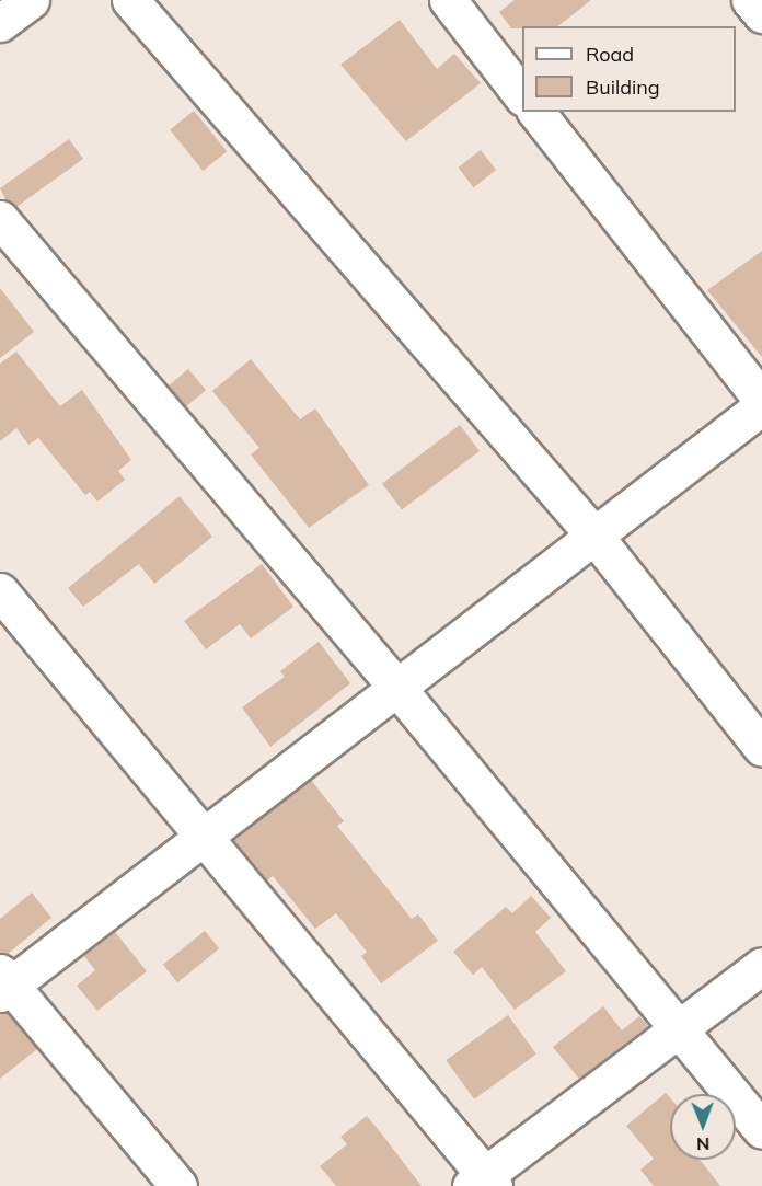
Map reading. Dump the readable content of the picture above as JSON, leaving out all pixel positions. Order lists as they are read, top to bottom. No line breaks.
{"legend":["Road","Building"],"north":"bottom"}
